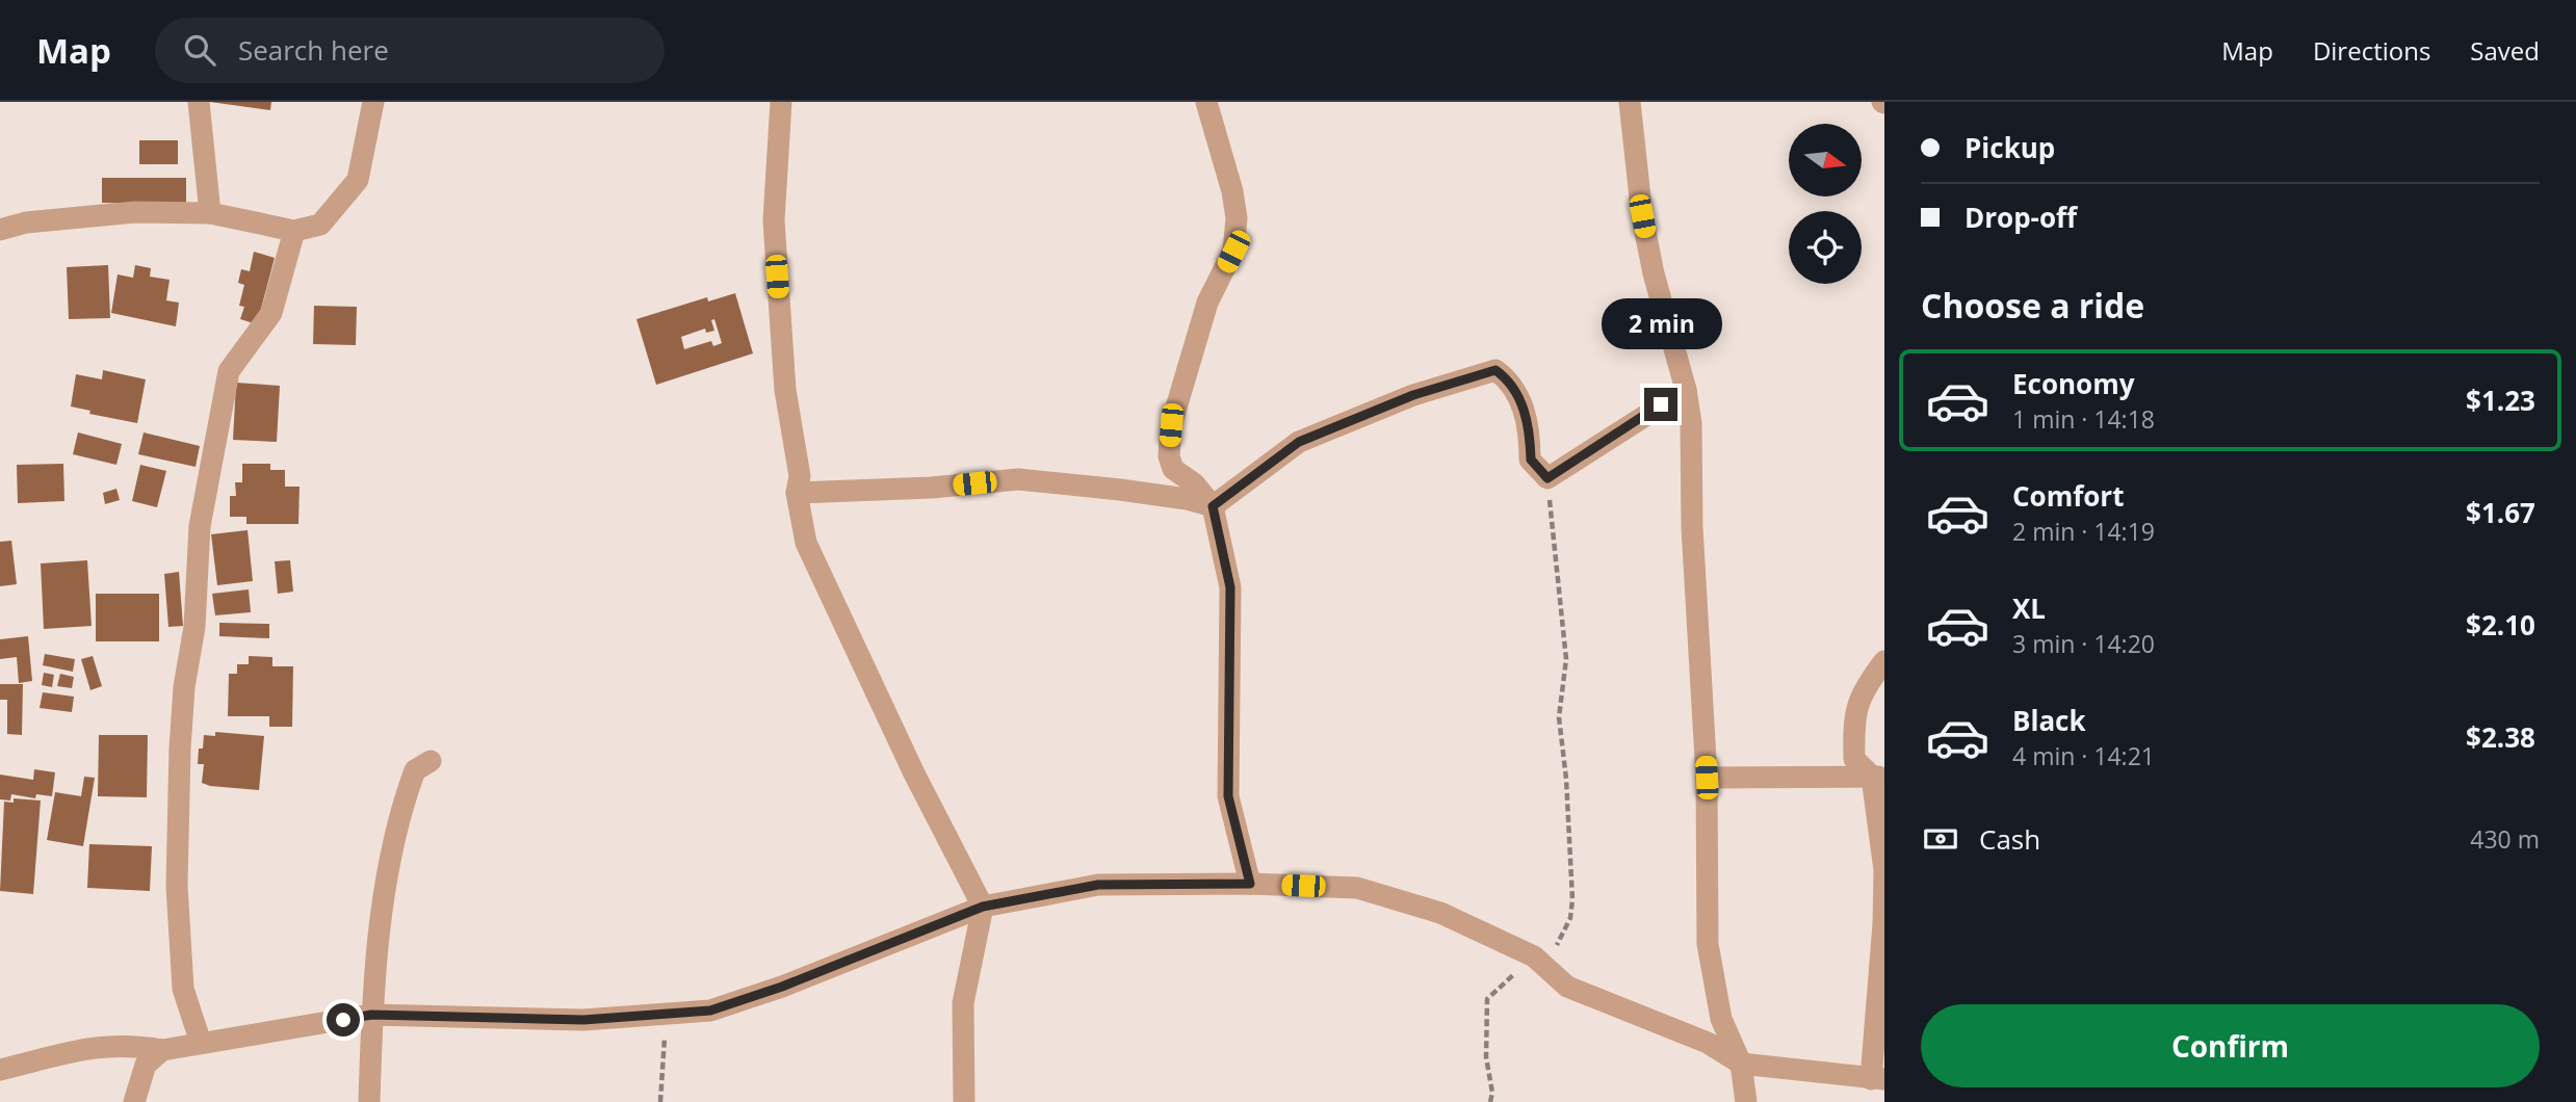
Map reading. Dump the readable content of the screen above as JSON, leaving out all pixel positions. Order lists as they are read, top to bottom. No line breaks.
{"north":"right","page":{"header":"Map","search":"Search here","nav":["Map","Directions","Saved"],"banner":["Pickup","Drop-off"],"heading":"Choose a ride","bubble":"2 min","list":[{"name":"Economy","note":"1 min · 14:18","value":"$1.23"},{"name":"Comfort","note":"2 min · 14:19","value":"$1.67"},{"name":"XL","note":"3 min · 14:20","value":"$2.10"},{"name":"Black","note":"4 min · 14:21","value":"$2.38"}],"pay":["Cash","430 m"],"buttons":"Confirm"}}
